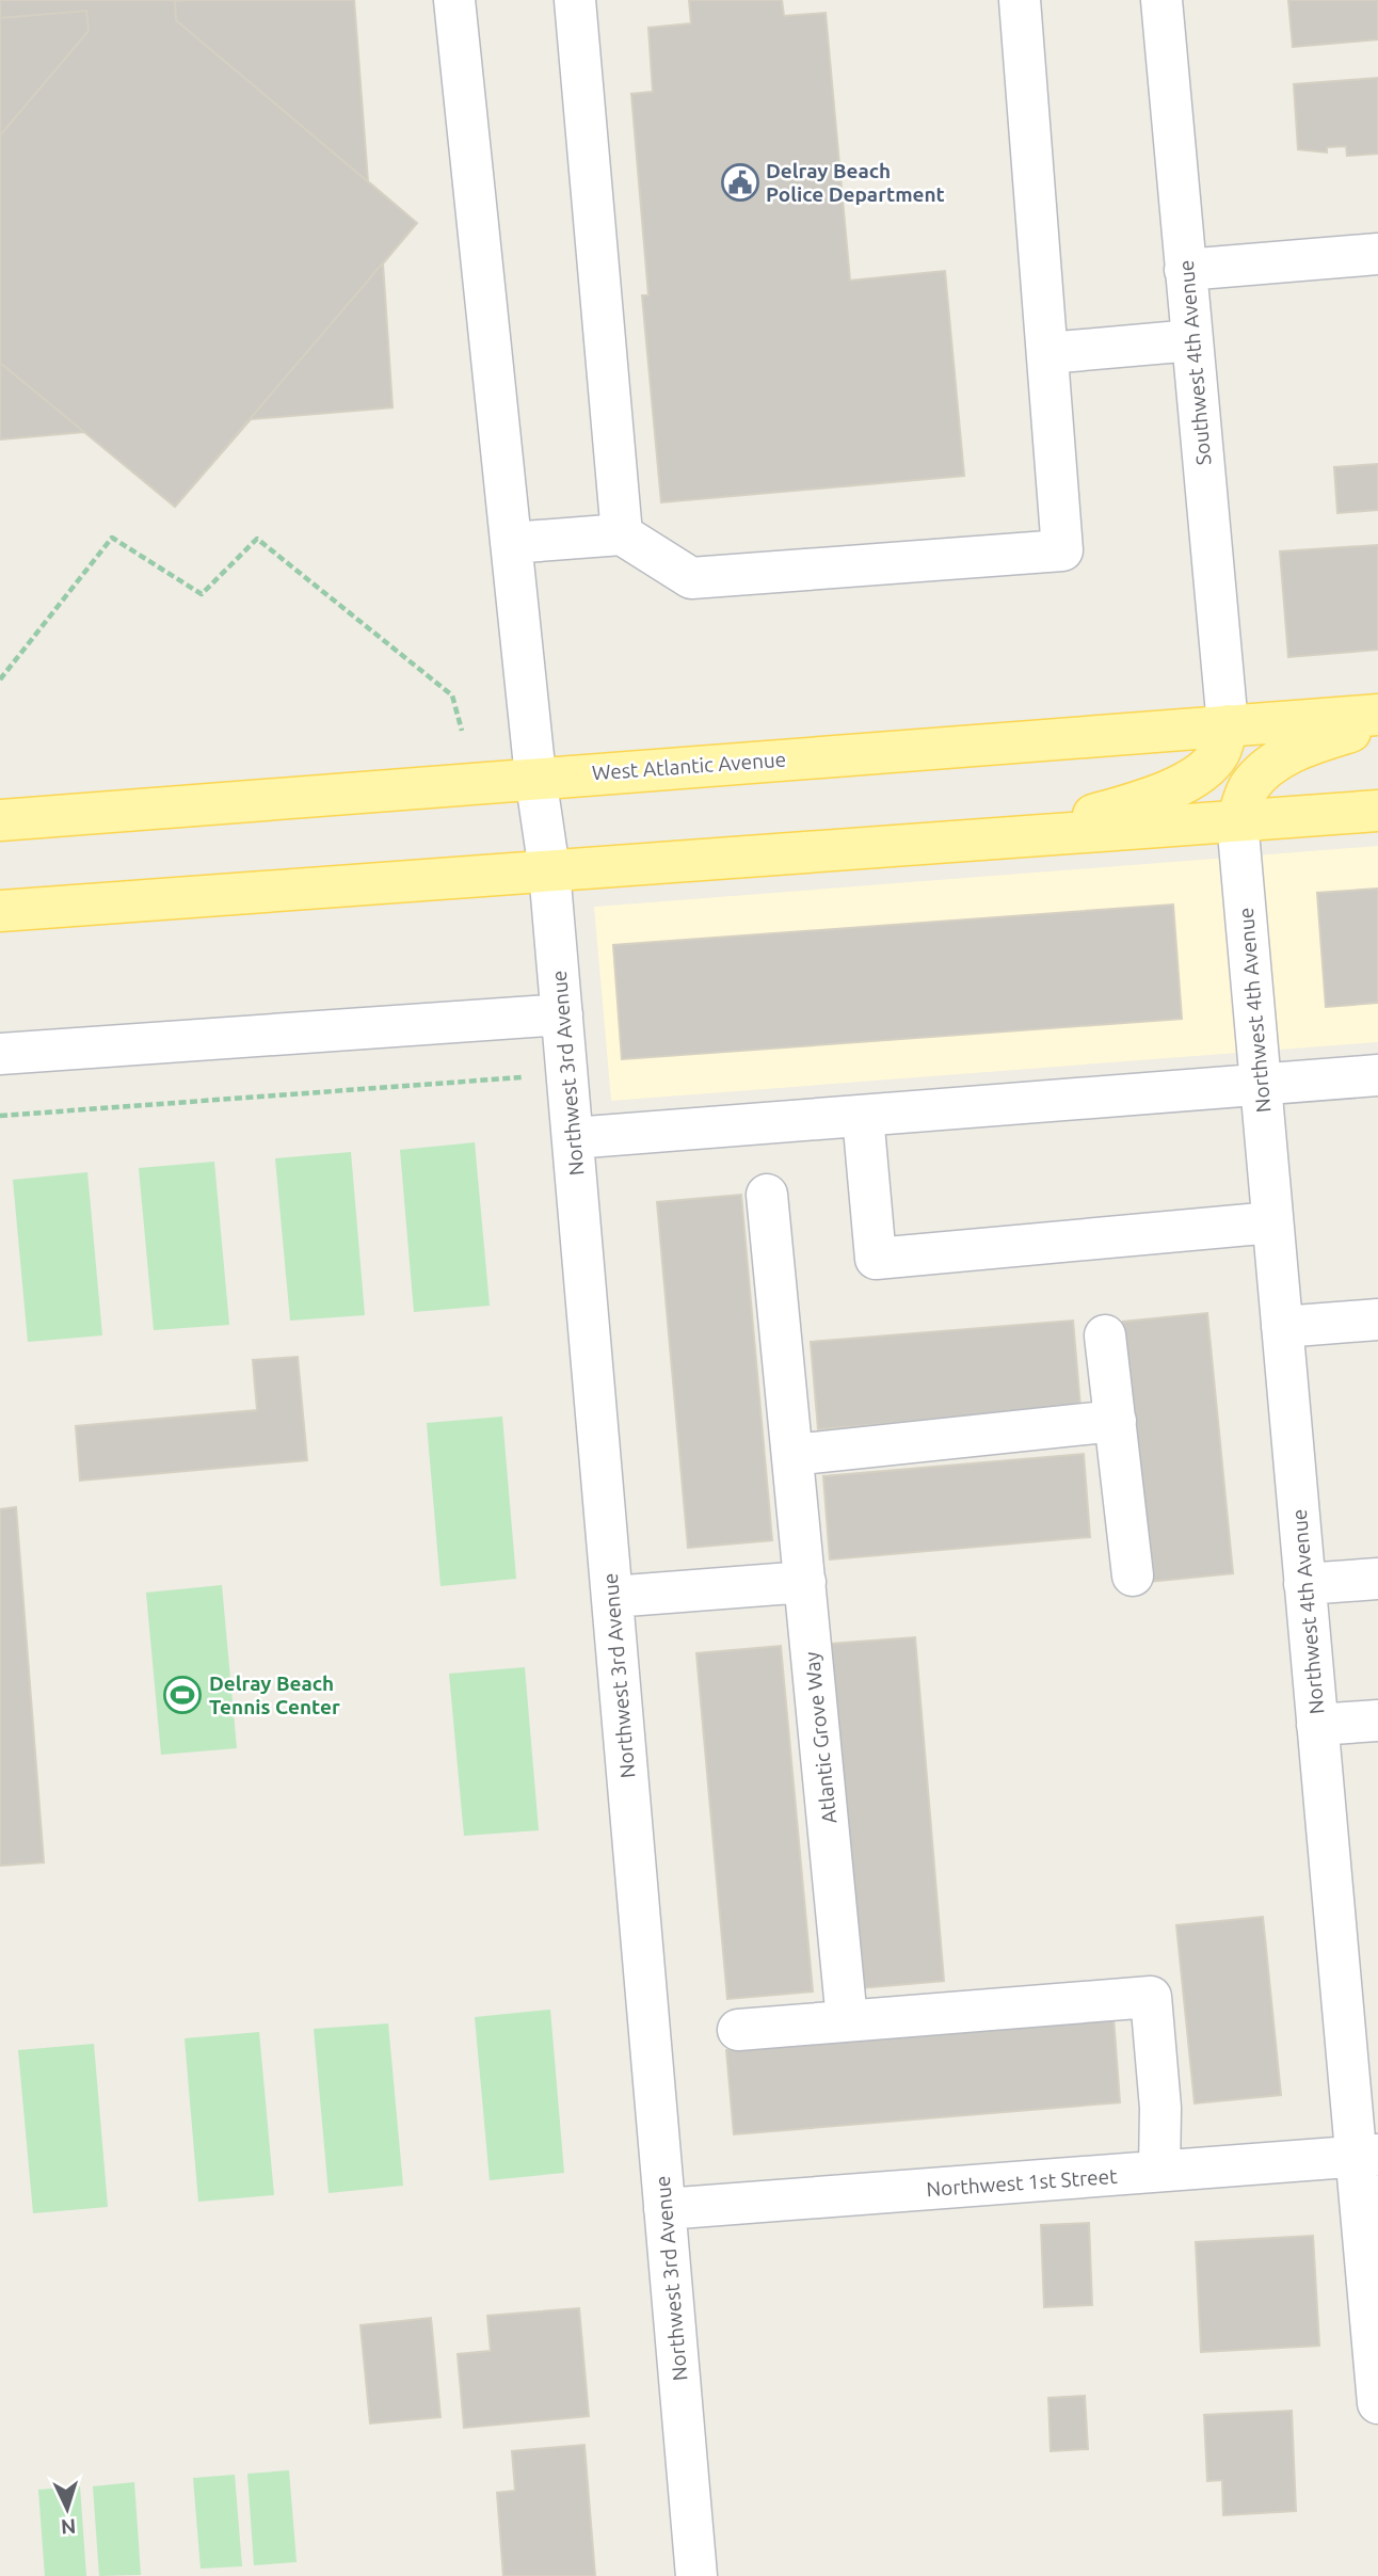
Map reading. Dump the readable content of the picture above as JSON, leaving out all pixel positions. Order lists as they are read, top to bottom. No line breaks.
{"streets":{"main road":["West Atlantic Avenue"],"street":["Southwest 4th Avenue","Northwest 4th Avenue","Northwest 3rd Avenue","Atlantic Grove Way","Northwest 1st Street"]},"crossings":[["Southwest 4th Avenue","West Atlantic Avenue"],["West Atlantic Avenue","Northwest 3rd Avenue"],["Northwest 4th Avenue","Northwest 1st Street"],["Northwest 3rd Avenue","Northwest 1st Street"]],"places":{"public building":["Delray Beach Police Department"],"sports":["Delray Beach Tennis Center"]},"north":"bottom"}
